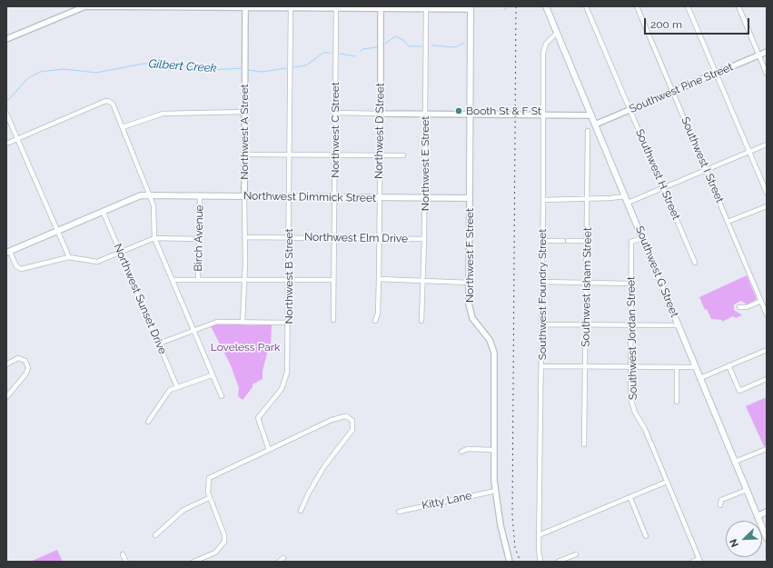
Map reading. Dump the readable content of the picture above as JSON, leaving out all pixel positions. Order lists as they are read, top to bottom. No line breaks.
{"streets":{"main road":["Northwest Dimmick Street","Northwest F Street","Southwest G Street"],"street":["Southwest Pine Street","Northwest C Street","Northwest D Street","Northwest A Street","Southwest I Street","Northwest E Street","Southwest H Street","Birch Avenue","Northwest Elm Drive","Northwest B Street","Southwest Isham Street","Southwest Foundry Street","Northwest Sunset Drive","Southwest Jordan Street","Kitty Lane"]},"crossings":[["Southwest Pine Street","Southwest I Street"],["Southwest Pine Street","Southwest H Street"],["Southwest Pine Street","Southwest G Street"],["Northwest C Street","Northwest Dimmick Street"],["Northwest C Street","Northwest Elm Drive"],["Northwest D Street","Northwest Dimmick Street"],["Northwest D Street","Northwest Elm Drive"],["Northwest A Street","Northwest Dimmick Street"],["Northwest A Street","Northwest Elm Drive"],["Northwest E Street","Northwest Dimmick Street"],["Northwest E Street","Northwest Elm Drive"],["Northwest Dimmick Street","Birch Avenue"],["Northwest Dimmick Street","Northwest F Street"],["Northwest Dimmick Street","Northwest B Street"],["Northwest Dimmick Street","Northwest Sunset Drive"],["Northwest Elm Drive","Northwest B Street"],["Northwest F Street","Kitty Lane"],["Southwest G Street","Southwest Foundry Street"],["Southwest G Street","Southwest Jordan Street"]],"water":["Gilbert Creek"],"parks":["Loveless Park"],"places":["Booth St & F St"],"scale_bar":"200 m","north":"bottom left"}
